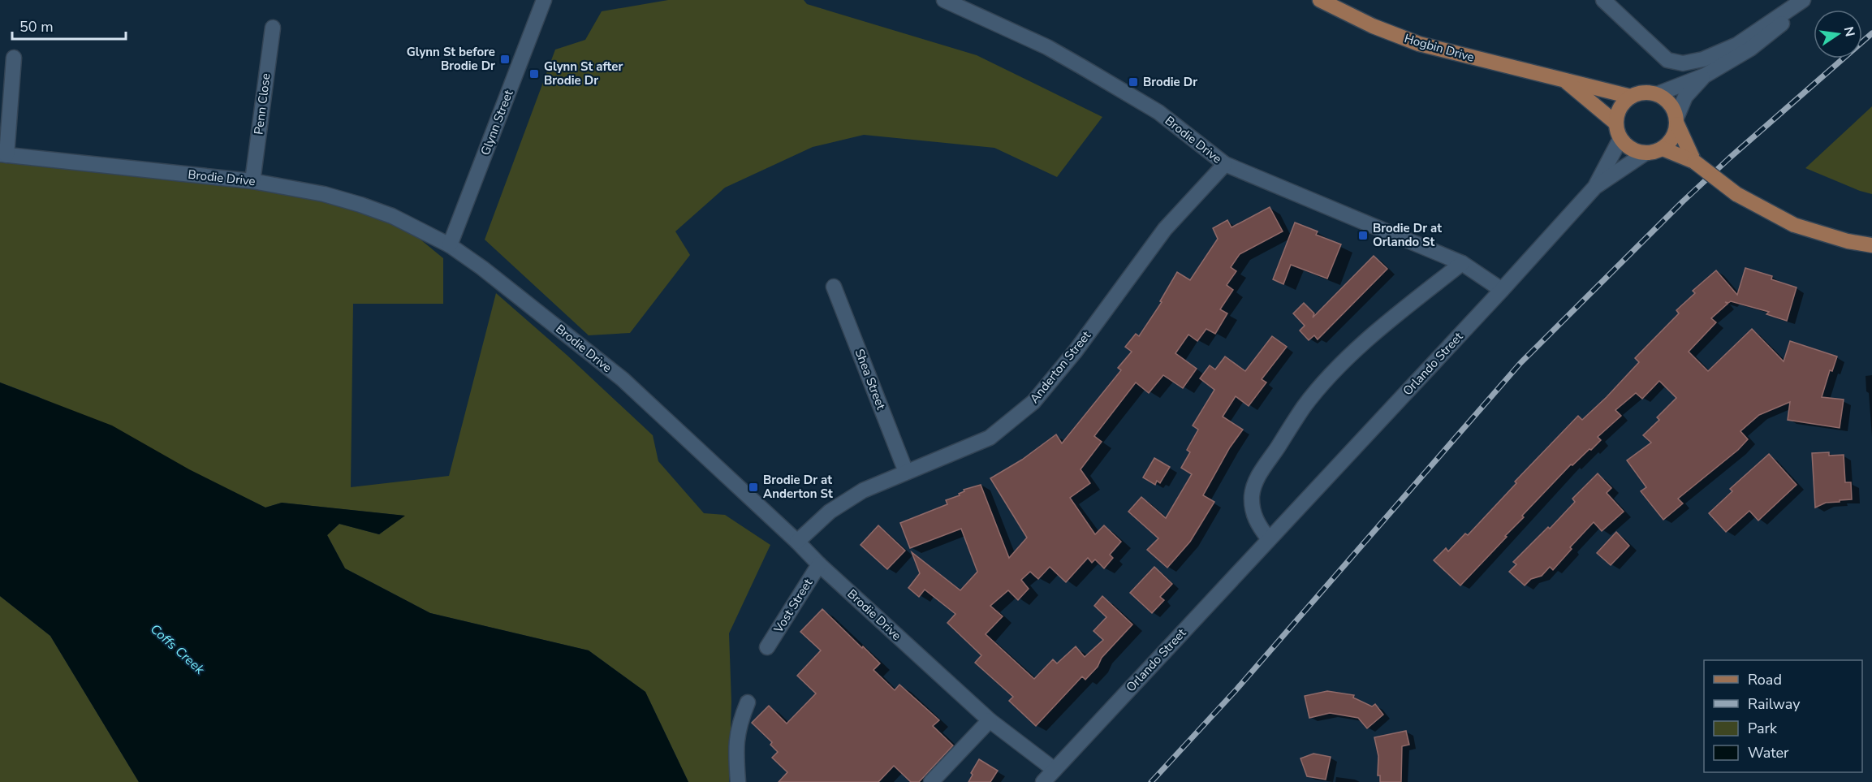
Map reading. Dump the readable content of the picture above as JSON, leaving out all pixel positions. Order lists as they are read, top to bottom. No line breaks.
{"streets":{"main road":["Hogbin Drive"],"street":["Penn Close","Glynn Street","Brodie Drive","Orlando Street","Anderton Street","Shea Street","Vost Street"]},"crossings":[["Hogbin Drive","Orlando Street"],["Penn Close","Brodie Drive"],["Glynn Street","Brodie Drive"],["Brodie Drive","Orlando Street"],["Brodie Drive","Anderton Street"],["Brodie Drive","Vost Street"],["Anderton Street","Shea Street"]],"water":["Coffs Creek"],"places":{"transit":["Glynn St before Brodie Dr","Glynn St after Brodie Dr","Brodie Dr","Brodie Dr at Orlando St","Brodie Dr at Anderton St"]},"legend":["Road","Railway","Park","Water"],"scale_bar":"50 m","north":"right"}
